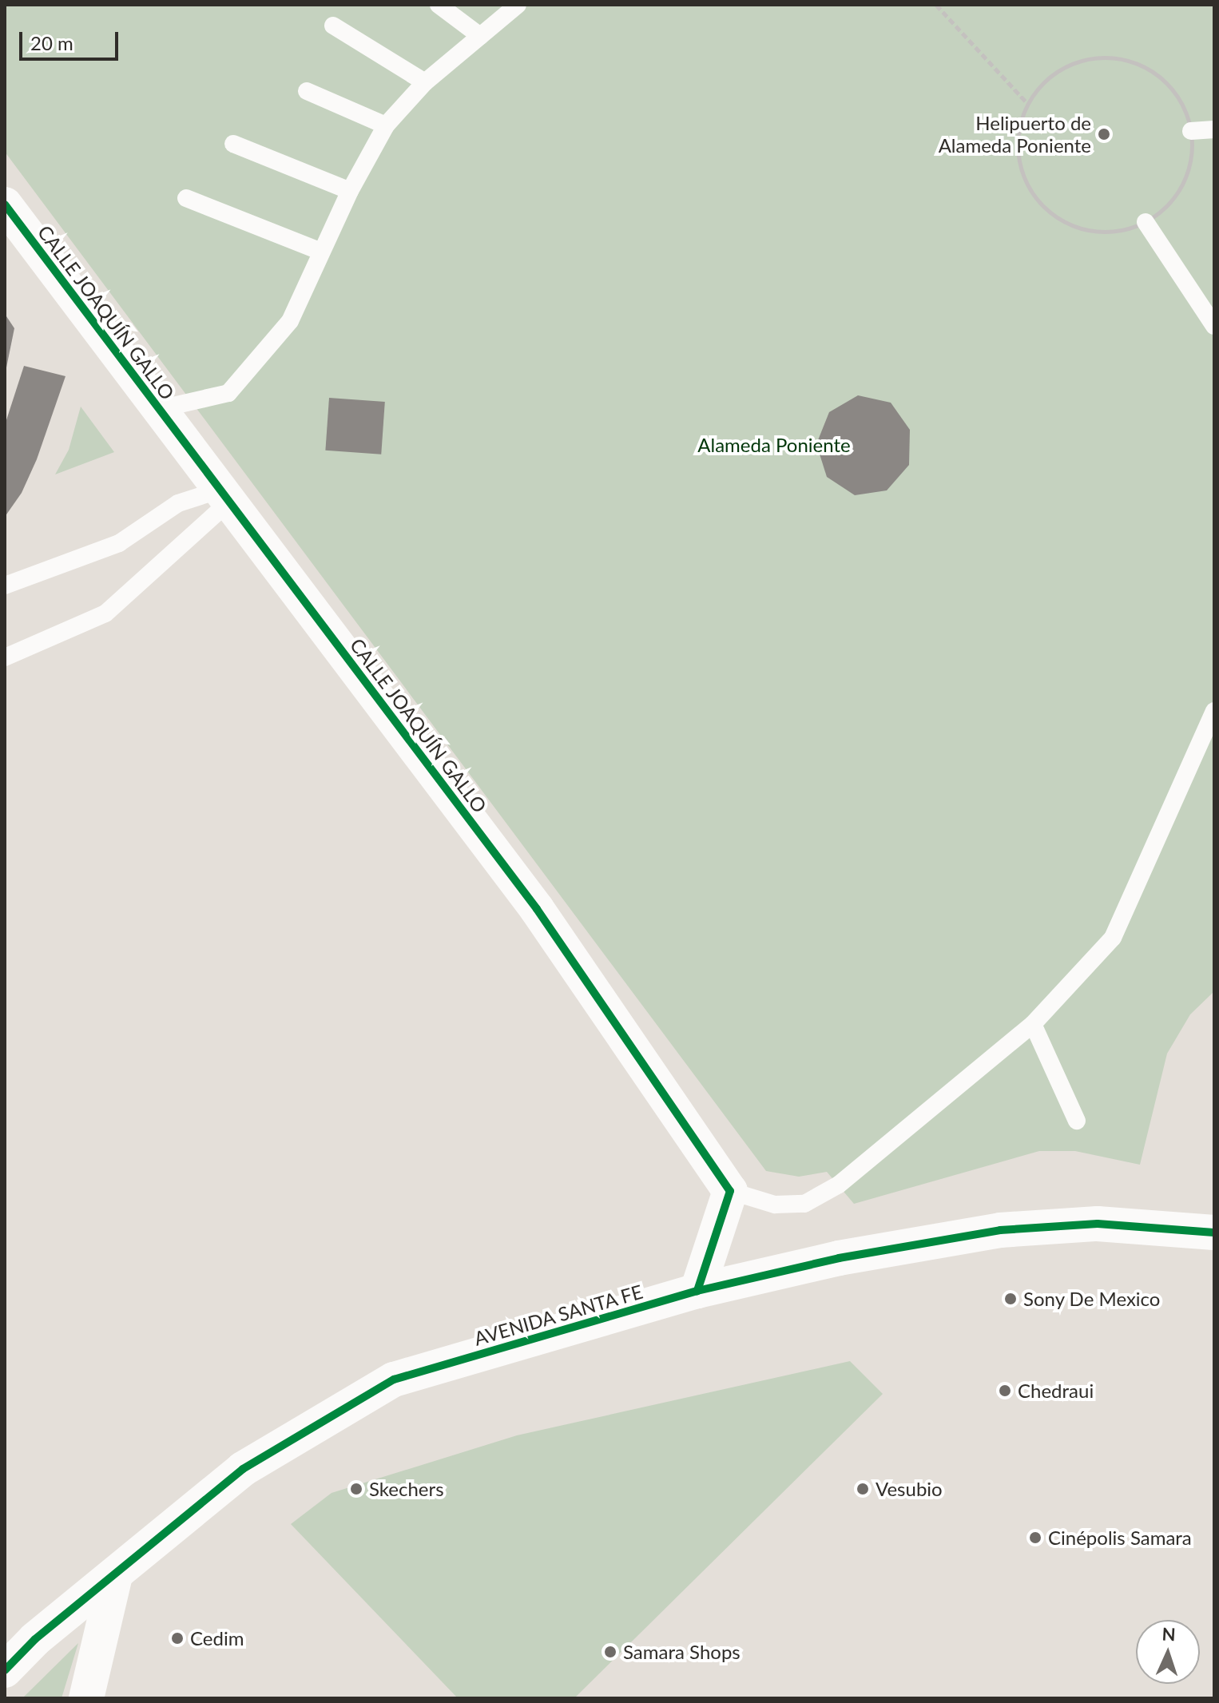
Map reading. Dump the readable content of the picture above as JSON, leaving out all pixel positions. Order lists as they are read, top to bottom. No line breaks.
{"streets":{"street":["CALLE JOAQUÍN GALLO","AVENIDA SANTA FE"]},"parks":["Alameda Poniente"],"places":["Helipuerto de Alameda Poniente","Sony De Mexico","Chedraui","Skechers","Vesubio","Cinépolis Samara","Cedim","Samara Shops"],"scale_bar":"20 m","north":"top"}
